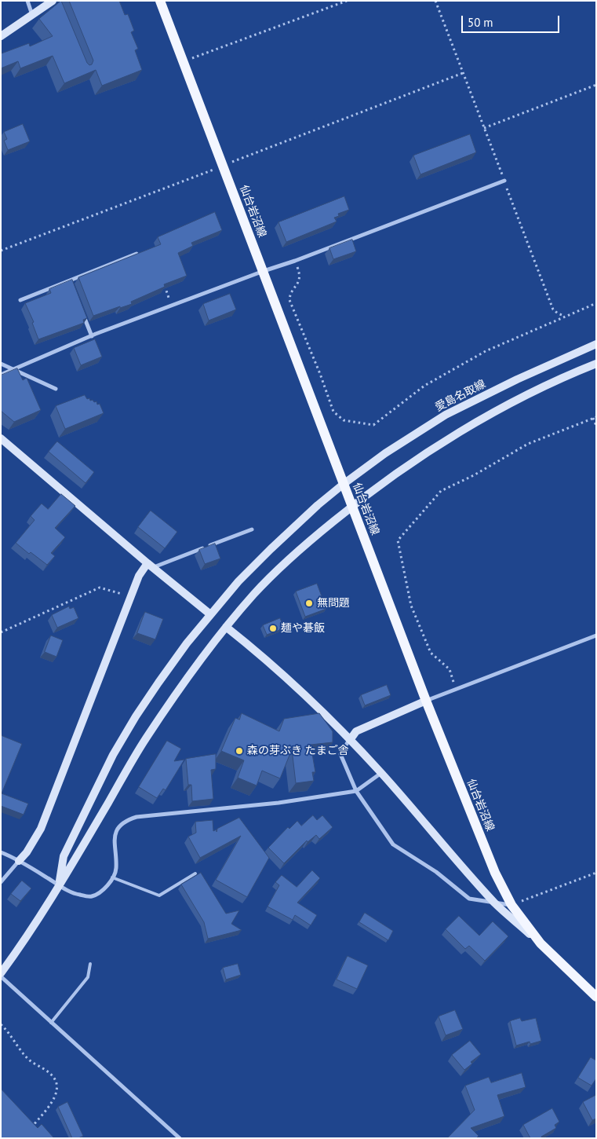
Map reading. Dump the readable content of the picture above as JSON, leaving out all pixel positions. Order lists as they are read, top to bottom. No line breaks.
{"streets":{"main road":["仙台岩沼線"],"street":["愛島名取線"]},"crossings":[["仙台岩沼線","愛島名取線"]],"places":["無問題","麺や碁飯","森の芽ぶき たまご舎"],"scale_bar":"50 m"}
